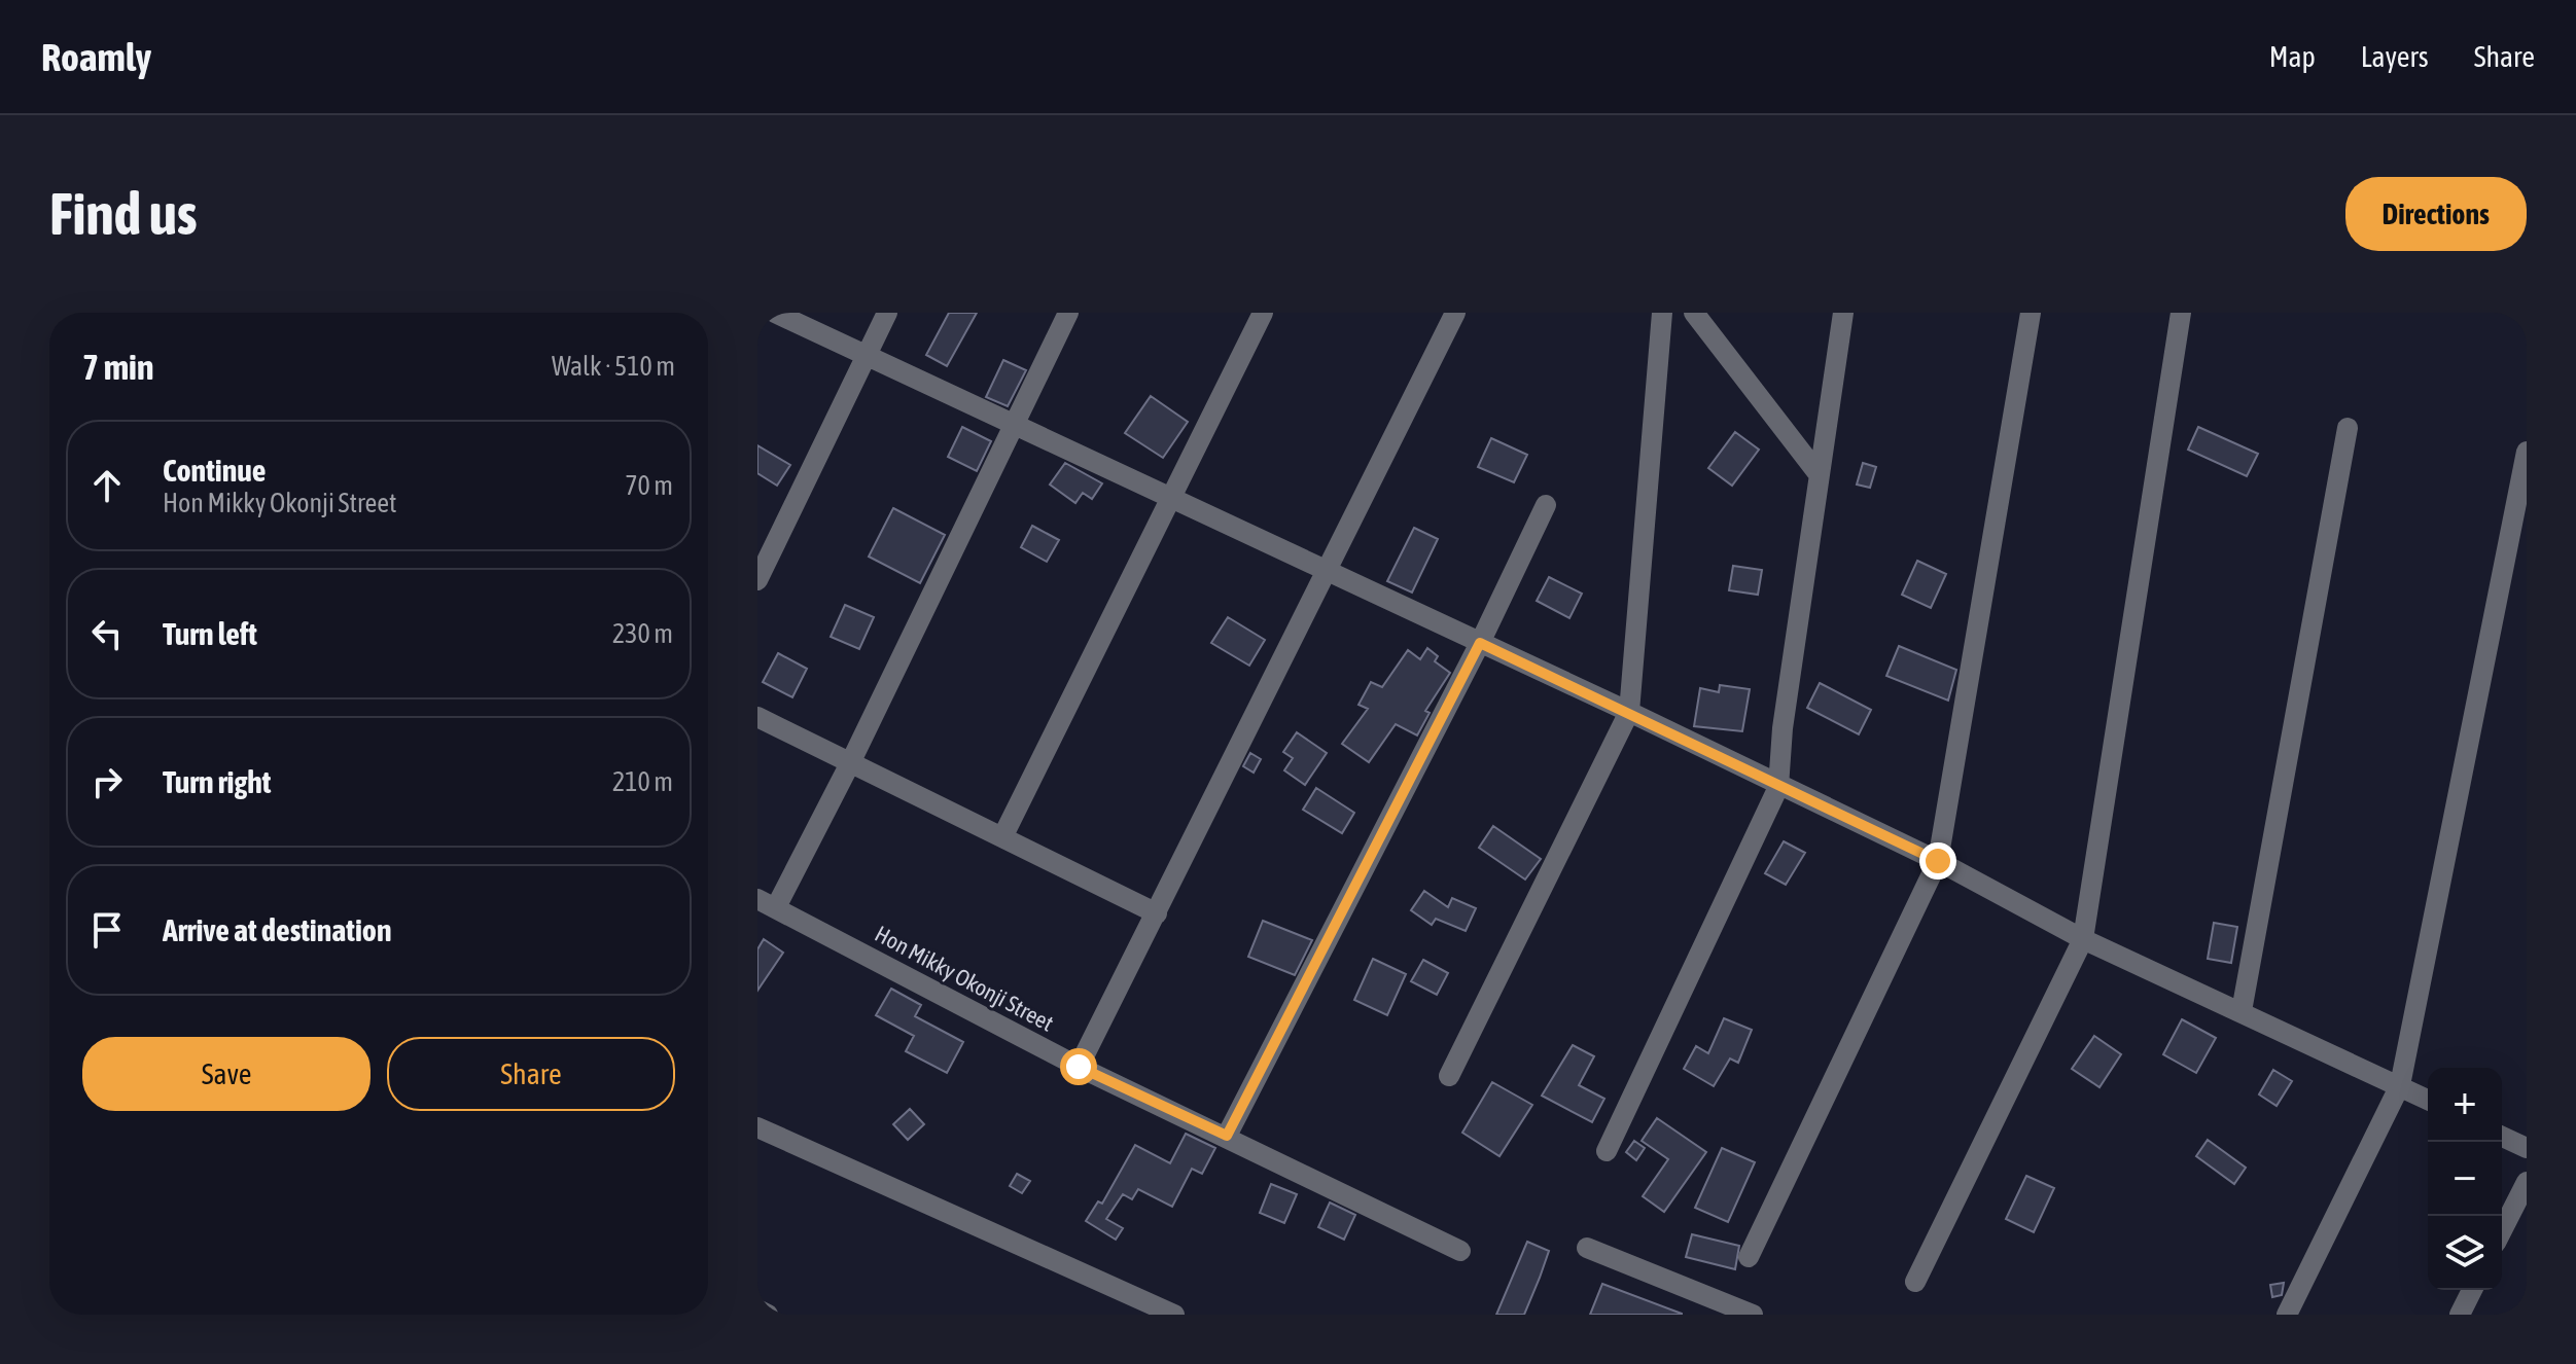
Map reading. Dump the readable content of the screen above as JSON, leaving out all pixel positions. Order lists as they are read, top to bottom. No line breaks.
{"streets":{"street":["Hon Mikky Okonji Street"]},"page":{"header":"Roamly","nav":["Map","Layers","Share"],"buttons":["Directions",["Save","Share"]],"title":"Find us","heading":["7 min","Walk · 510 m"],"list":[["Continue","Hon Mikky Okonji Street","70 m"],["Turn left","230 m"],["Turn right","210 m"],"Arrive at destination"],"map_buttons":["+","−"]}}
